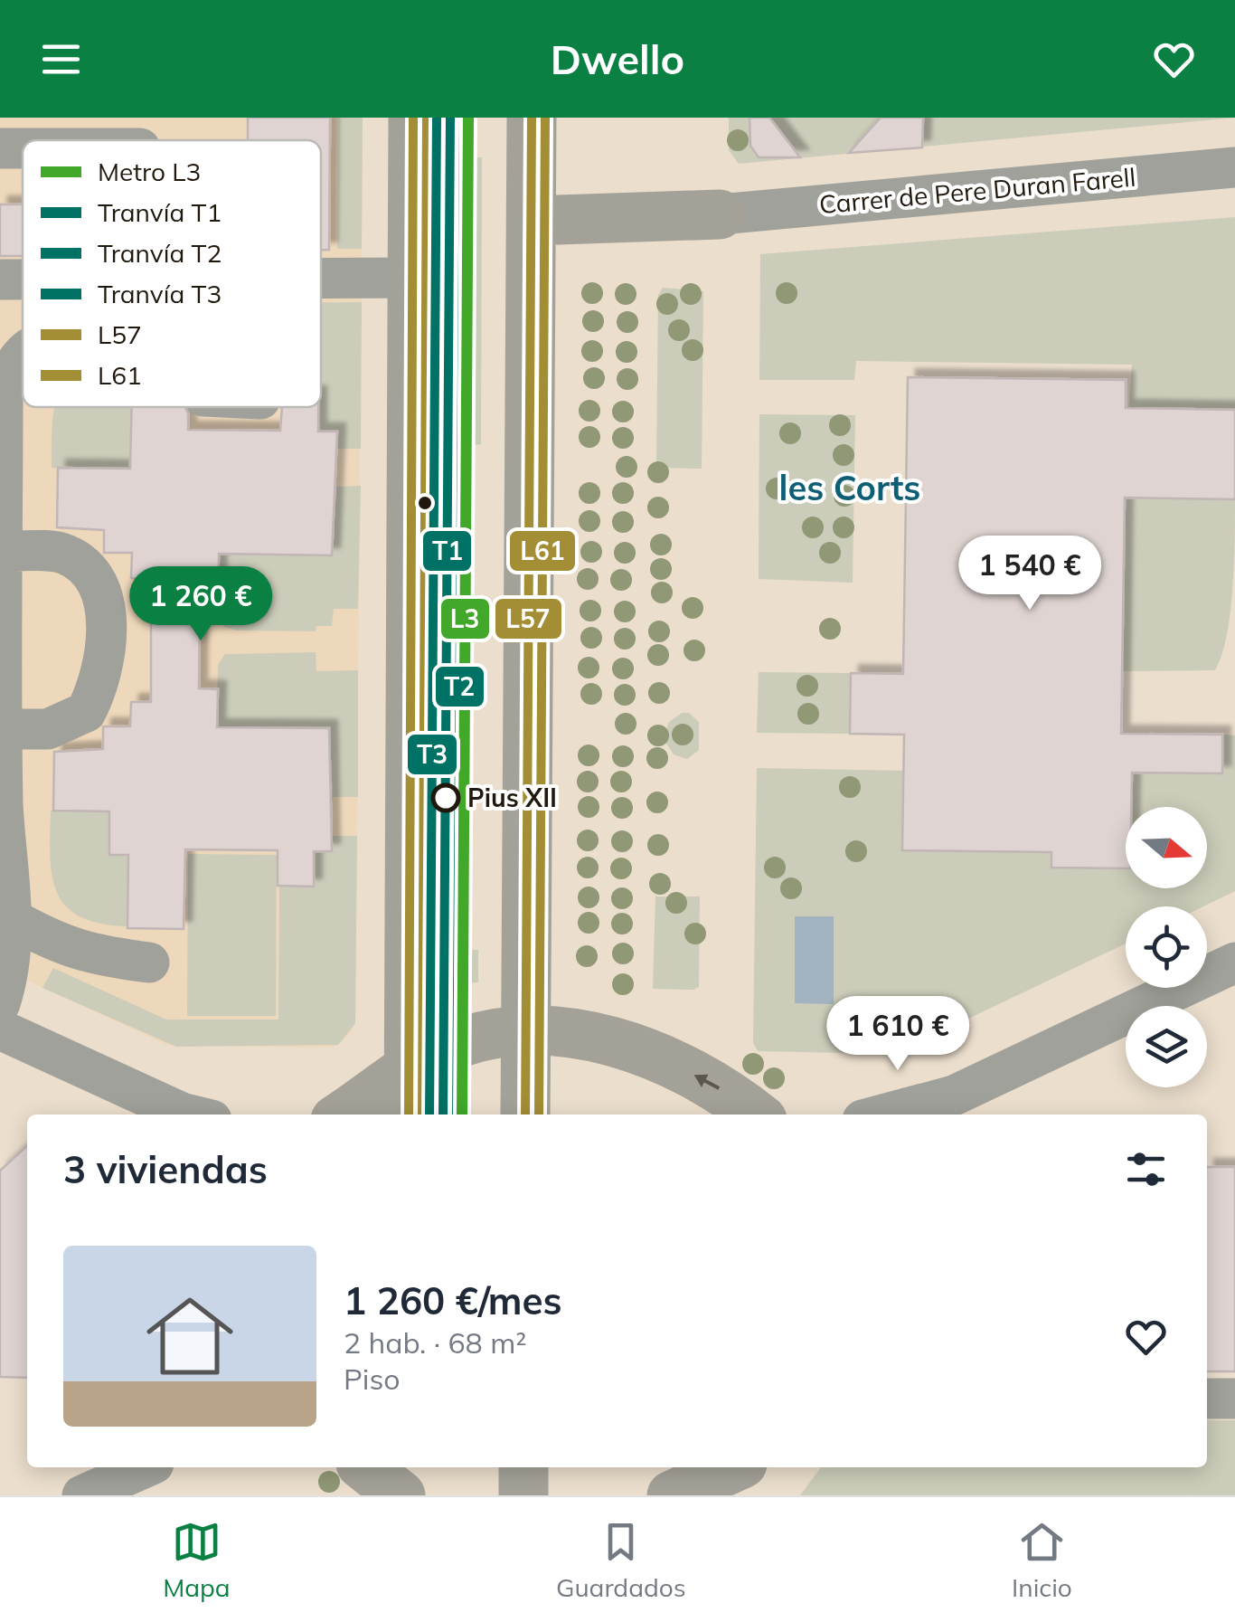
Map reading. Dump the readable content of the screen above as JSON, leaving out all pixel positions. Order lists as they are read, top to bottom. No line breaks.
{"streets":{"street":["Carrer de Pere Duran Farell"]},"districts":["les Corts"],"places":["Pius XII"],"lines":["metro line L3","tram line T1","tram line T2","tram line T3","transit line L57","transit line L61"],"legend":["Metro L3","Tranvía T1","Tranvía T2","Tranvía T3","L57","L61"],"north":"right","page":{"header":"Dwello","price":["1 540 €","1 260 €","1 610 €"],"heading":"3 viviendas","list":[{"name":"1 260 €/mes","note":"2 hab. · 68 m² · Piso"}],"tabs":["Mapa","Guardados","Inicio"]}}
